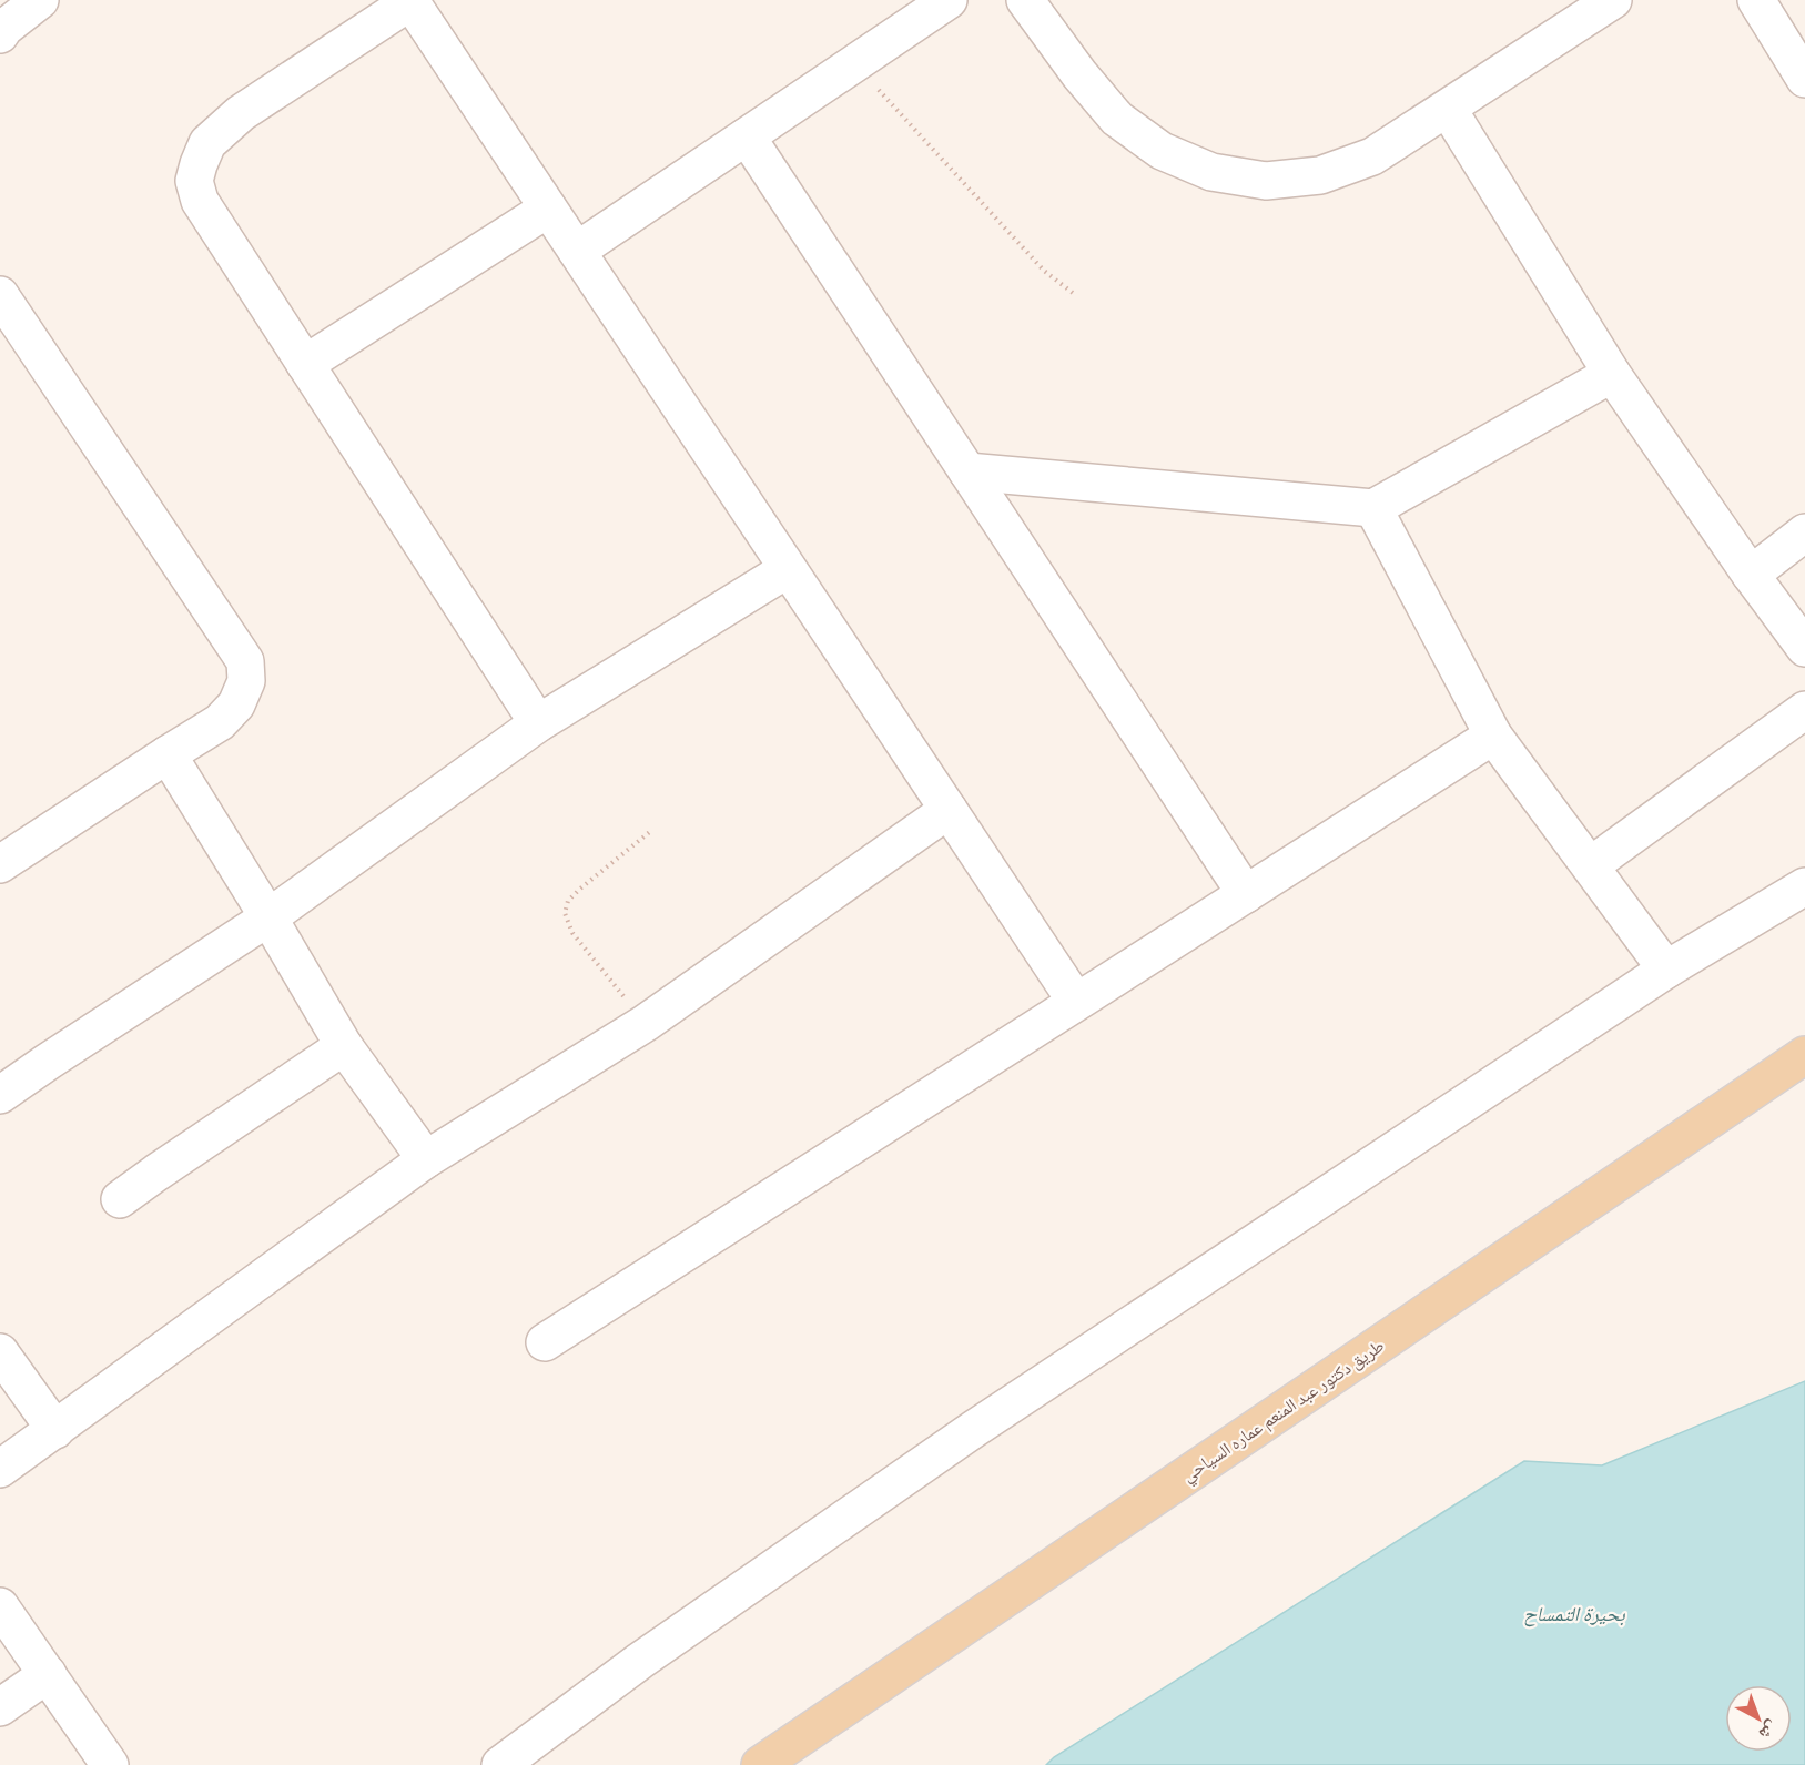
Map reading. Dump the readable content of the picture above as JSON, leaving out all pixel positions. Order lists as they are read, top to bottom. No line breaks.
{"streets":{"main road":["طريق دكتور عبد المنعم عماره السياحي"]},"water":["بحيرة التمساح"],"north":"bottom right"}
